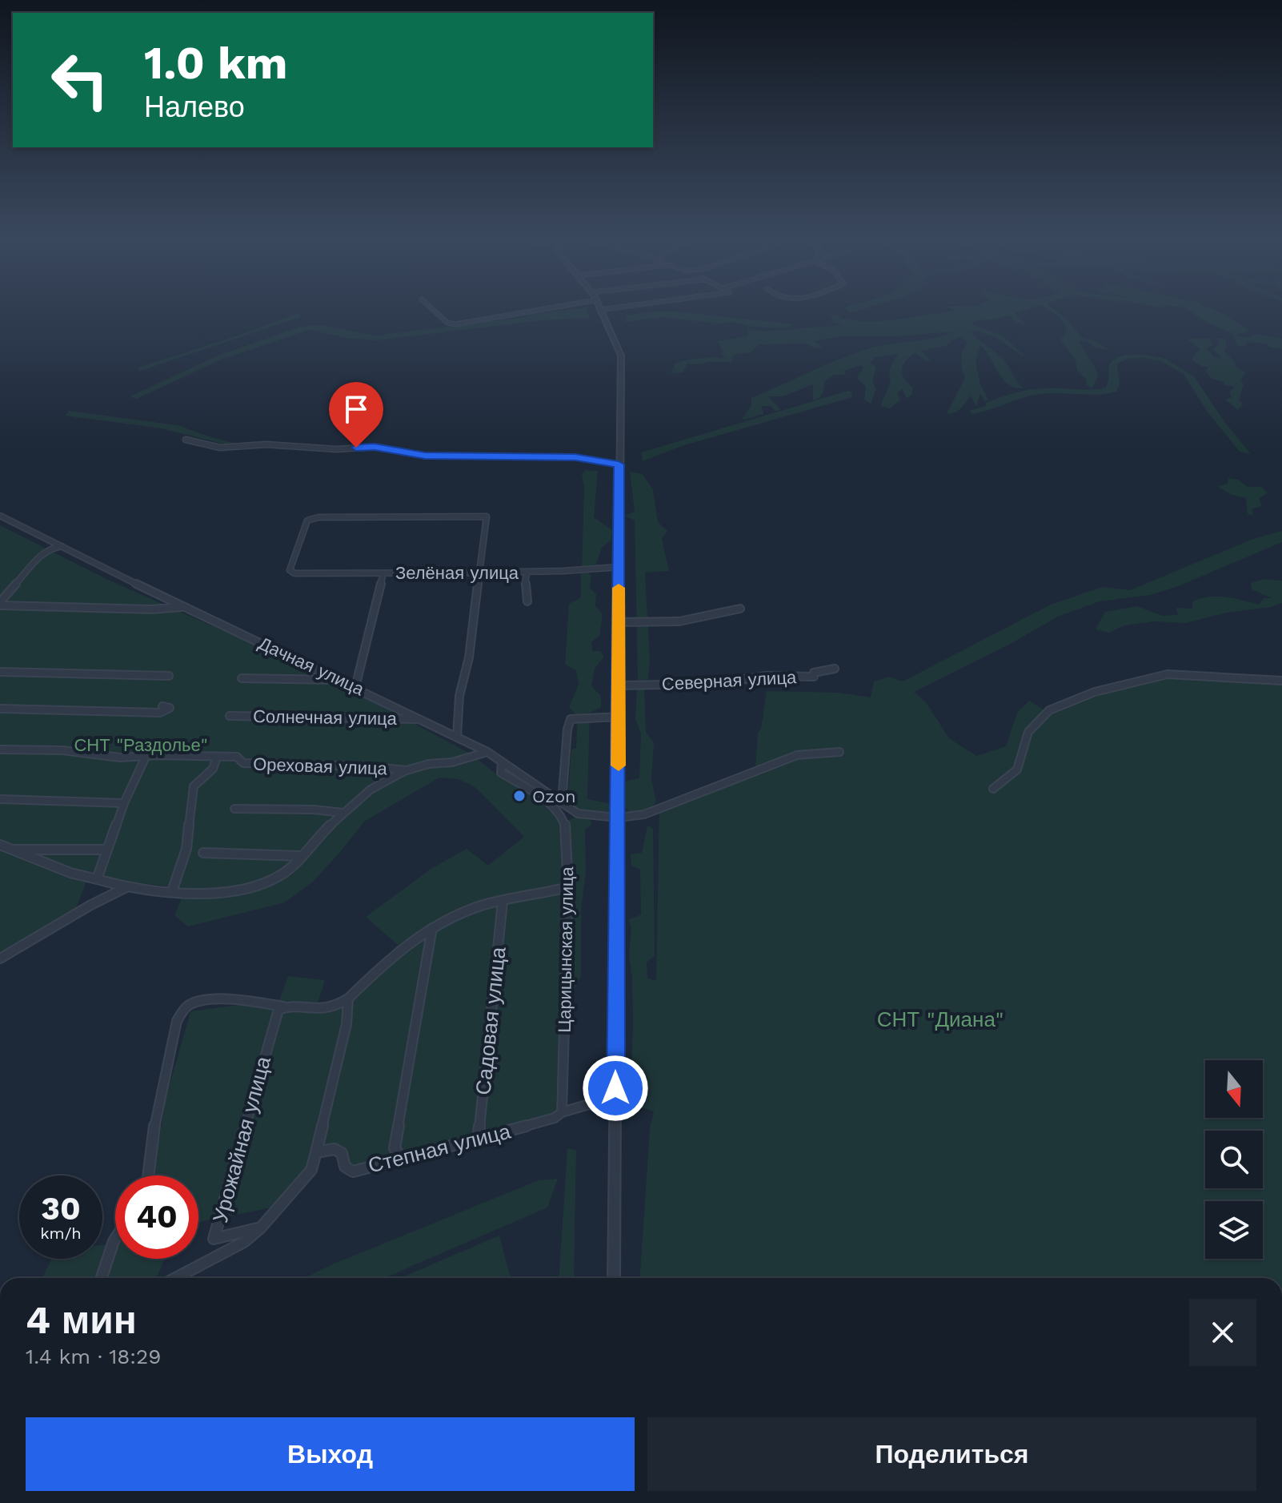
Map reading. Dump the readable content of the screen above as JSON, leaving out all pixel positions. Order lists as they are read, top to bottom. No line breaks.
{"streets":{"street":["Зелёная улица","Дачная улица","Северная улица","Солнечная улица","Ореховая улица","Царицынская улица","Садовая улица","Урожайная улица","Степная улица"]},"crossings":[["Дачная улица","Солнечная улица"],["Дачная улица","Ореховая улица"],["Дачная улица","Царицынская улица"],["Царицынская улица","Степная улица"],["Садовая улица","Степная улица"]],"parks":["СНТ \"Раздолье\"","СНТ \"Диана\""],"places":["Ozon"],"north":"bottom","page":{"turn":["1.0 km","Налево"],"speed":"30 km/h","limit":"40","heading":["4 мин","1.4 km · 18:29"],"buttons":["Выход","Поделиться"]}}
